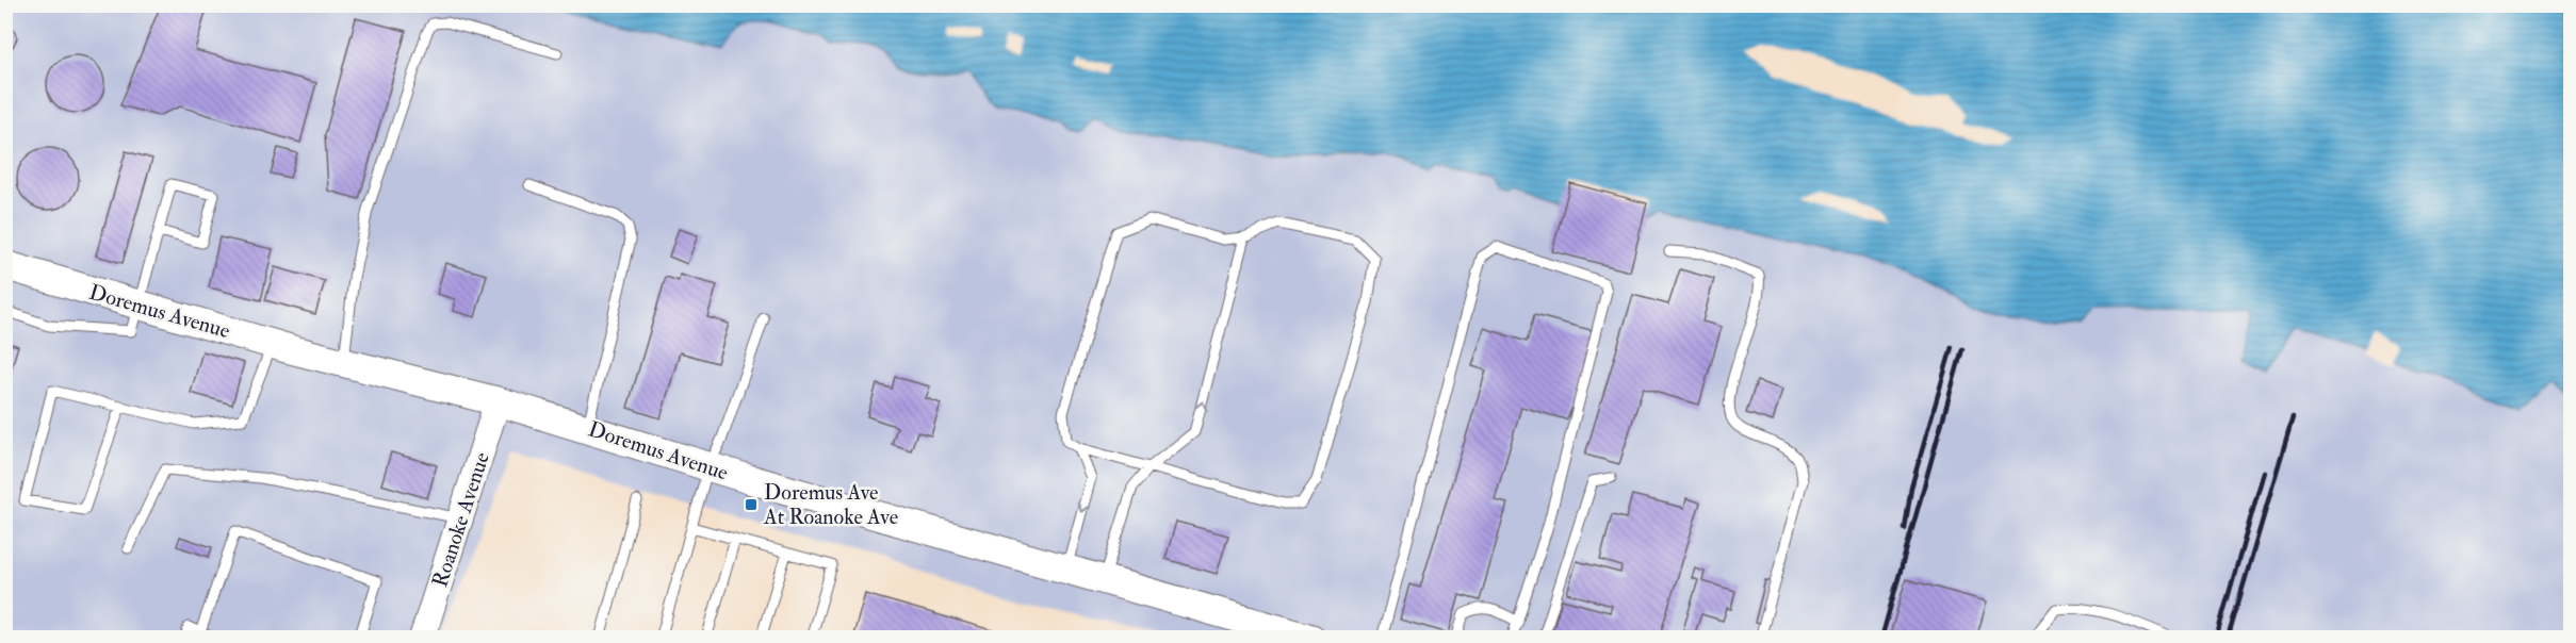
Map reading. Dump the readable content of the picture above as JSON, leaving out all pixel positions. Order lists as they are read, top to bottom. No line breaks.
{"streets":{"main road":["Doremus Avenue"],"street":["Roanoke Avenue"]},"crossings":[["Doremus Avenue","Roanoke Avenue"]],"places":{"transit":["Doremus Ave At Roanoke Ave"]}}
